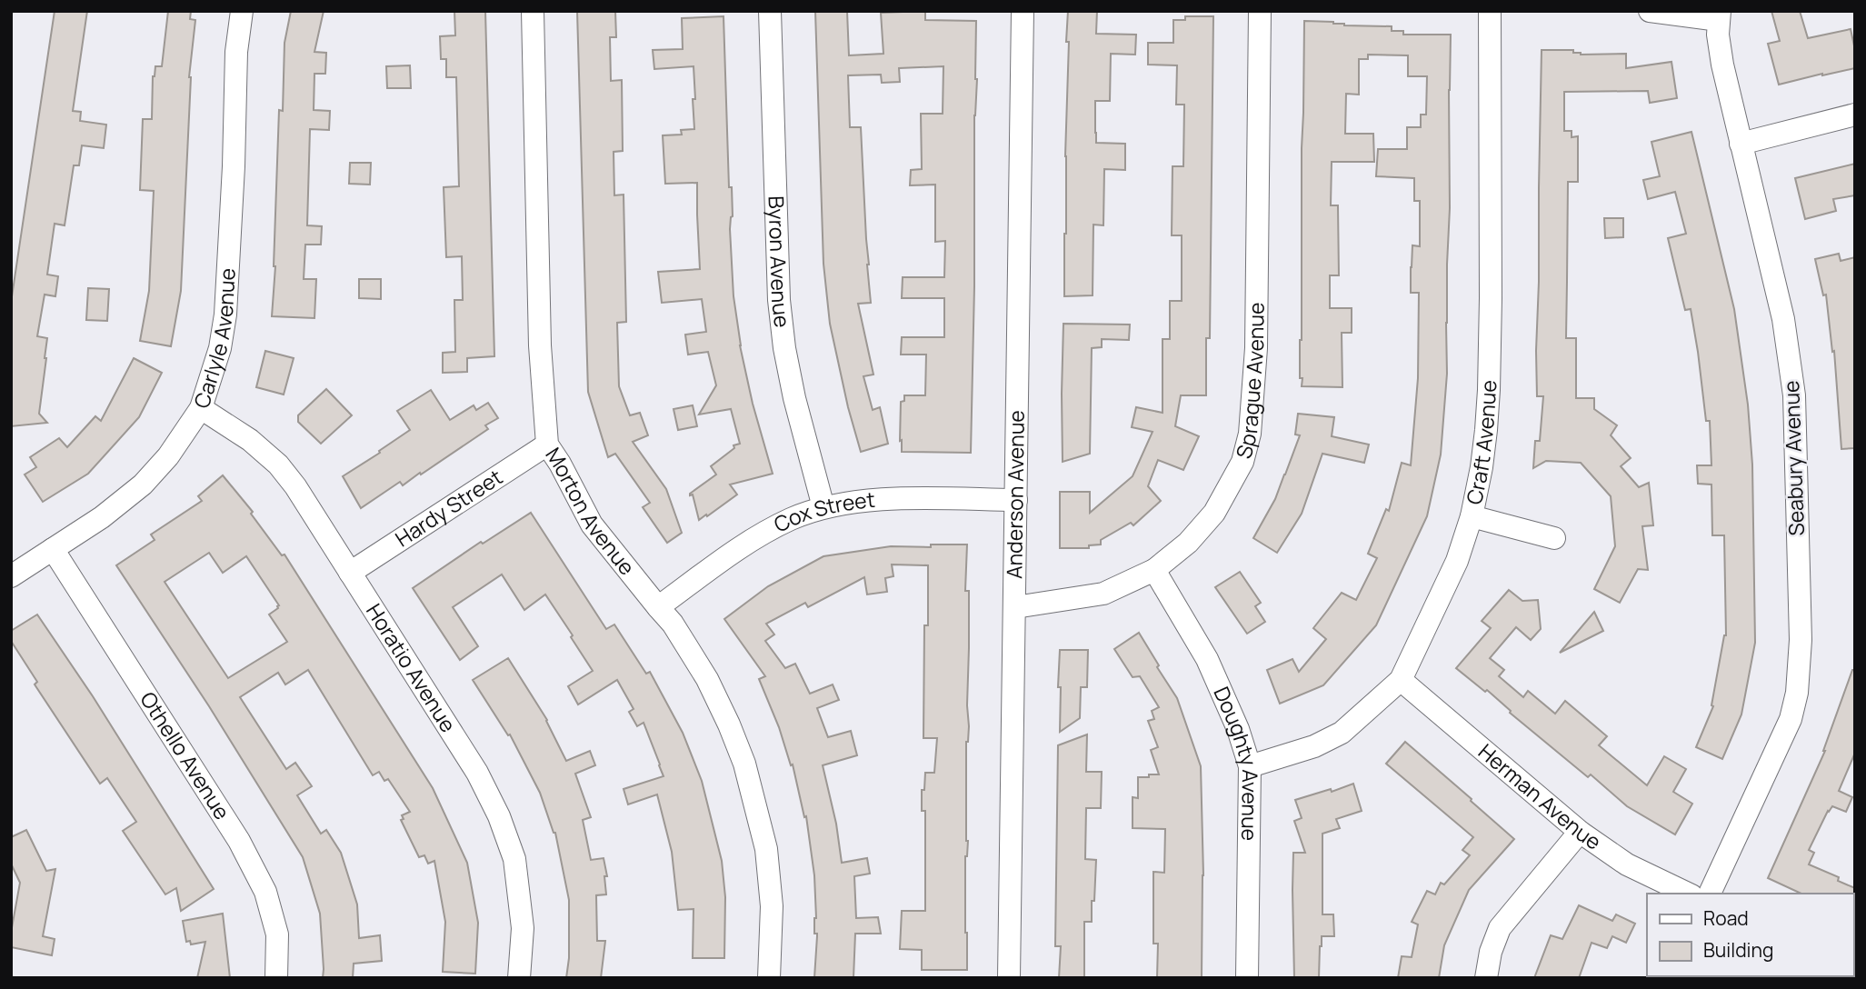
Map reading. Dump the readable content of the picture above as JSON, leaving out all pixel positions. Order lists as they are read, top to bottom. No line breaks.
{"streets":{"street":["Byron Avenue","Carlyle Avenue","Sprague Avenue","Craft Avenue","Seabury Avenue","Anderson Avenue","Hardy Street","Morton Avenue","Cox Street","Horatio Avenue","Othello Avenue","Doughty Avenue","Herman Avenue"]},"crossings":[["Byron Avenue","Cox Street"],["Carlyle Avenue","Horatio Avenue"],["Carlyle Avenue","Othello Avenue"],["Sprague Avenue","Anderson Avenue"],["Sprague Avenue","Doughty Avenue"],["Craft Avenue","Doughty Avenue"],["Craft Avenue","Herman Avenue"],["Anderson Avenue","Cox Street"],["Hardy Street","Morton Avenue"],["Hardy Street","Horatio Avenue"],["Morton Avenue","Cox Street"]],"legend":["Road","Building"]}
